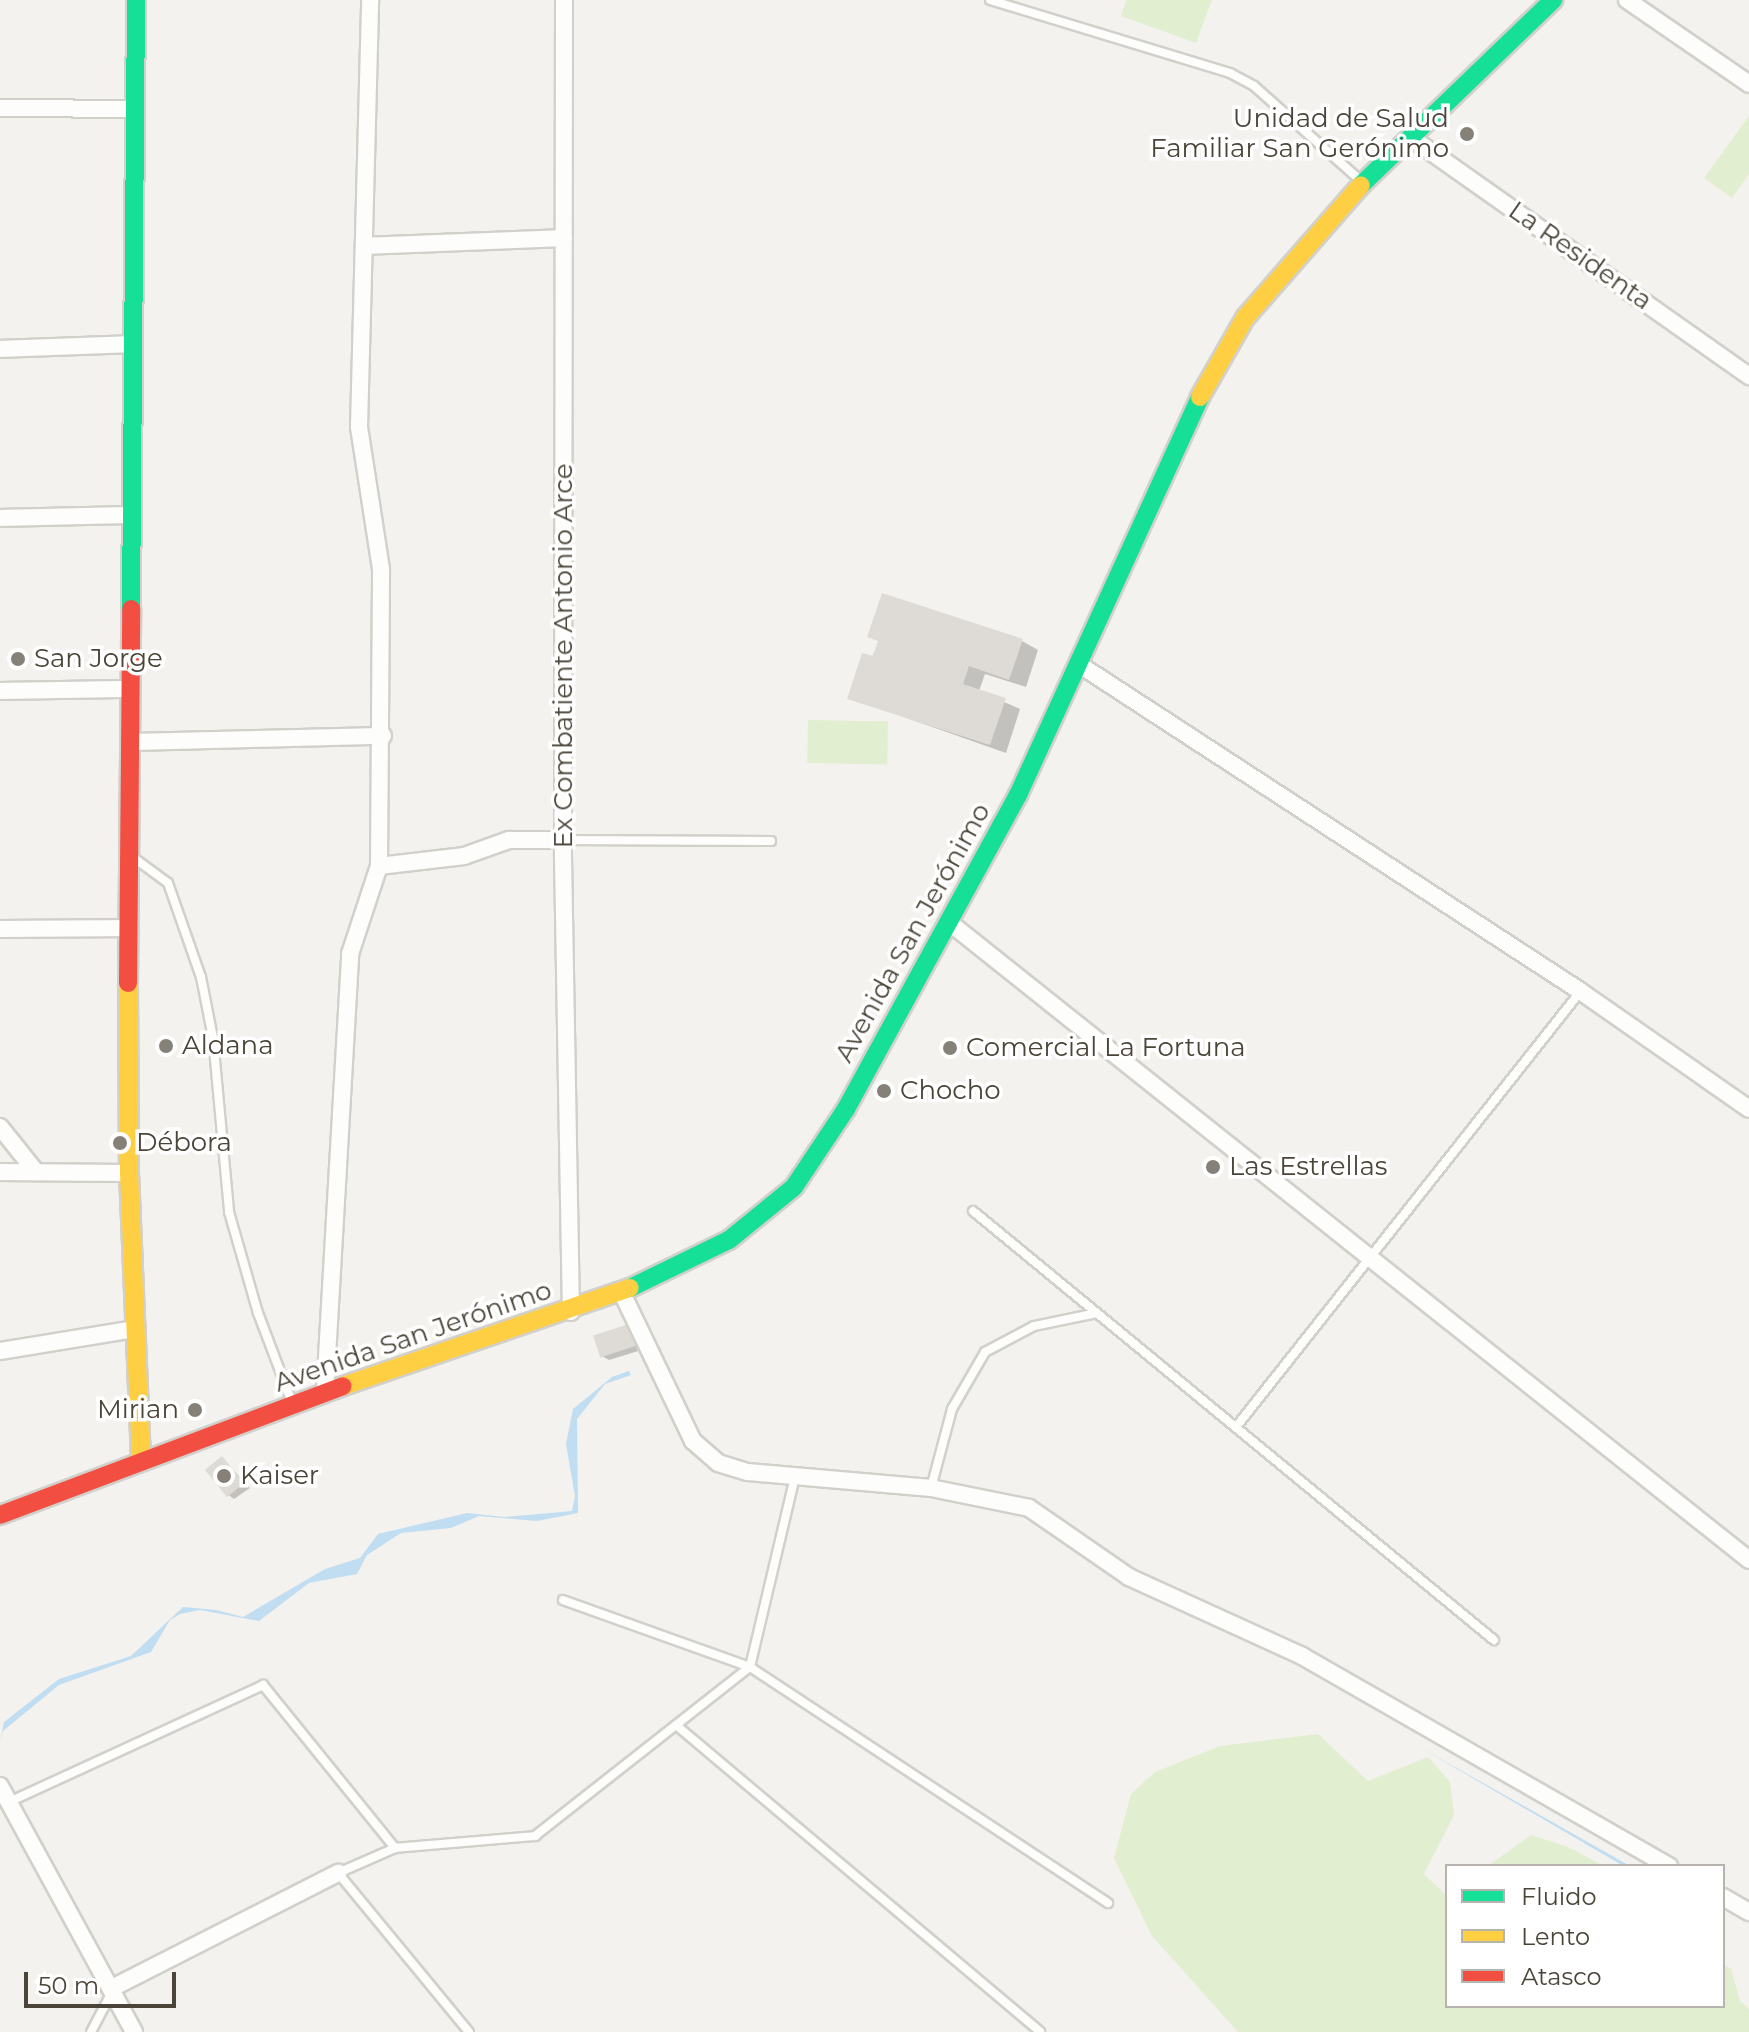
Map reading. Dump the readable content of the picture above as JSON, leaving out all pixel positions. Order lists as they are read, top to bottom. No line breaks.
{"streets":{"street":["La Residenta","Ex Combatiente Antonio Arce","Avenida San Jerónimo"]},"crossings":[["La Residenta","Avenida San Jerónimo"],["Ex Combatiente Antonio Arce","Avenida San Jerónimo"]],"places":["Unidad de Salud Familiar San Gerónimo","San Jorge","Aldana","Comercial La Fortuna","Chocho","Débora","Las Estrellas","Mirian","Kaiser"],"legend":["Fluido","Lento","Atasco"],"scale_bar":"50 m"}
